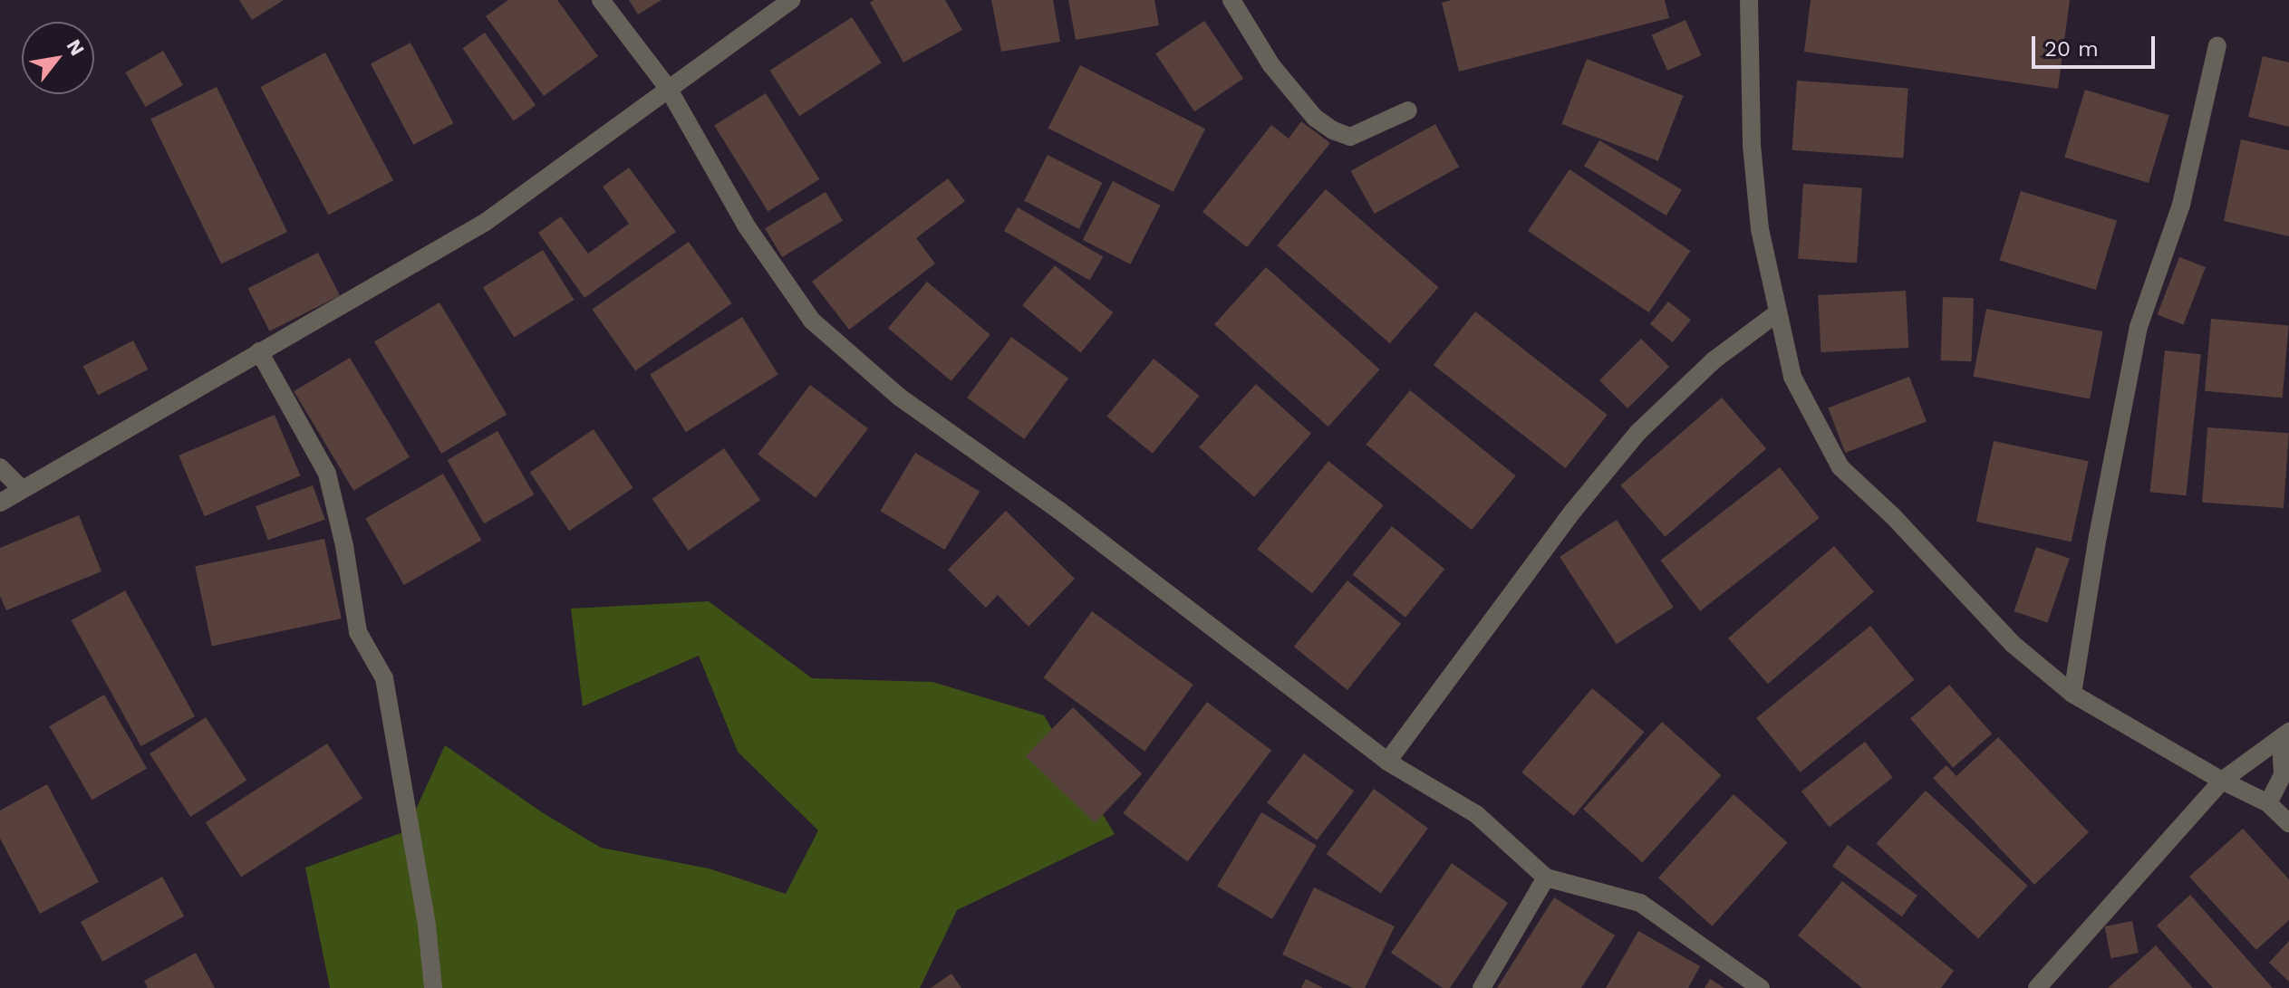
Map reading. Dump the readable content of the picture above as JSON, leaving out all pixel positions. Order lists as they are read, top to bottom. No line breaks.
{"scale_bar":"20 m","north":"top right"}
